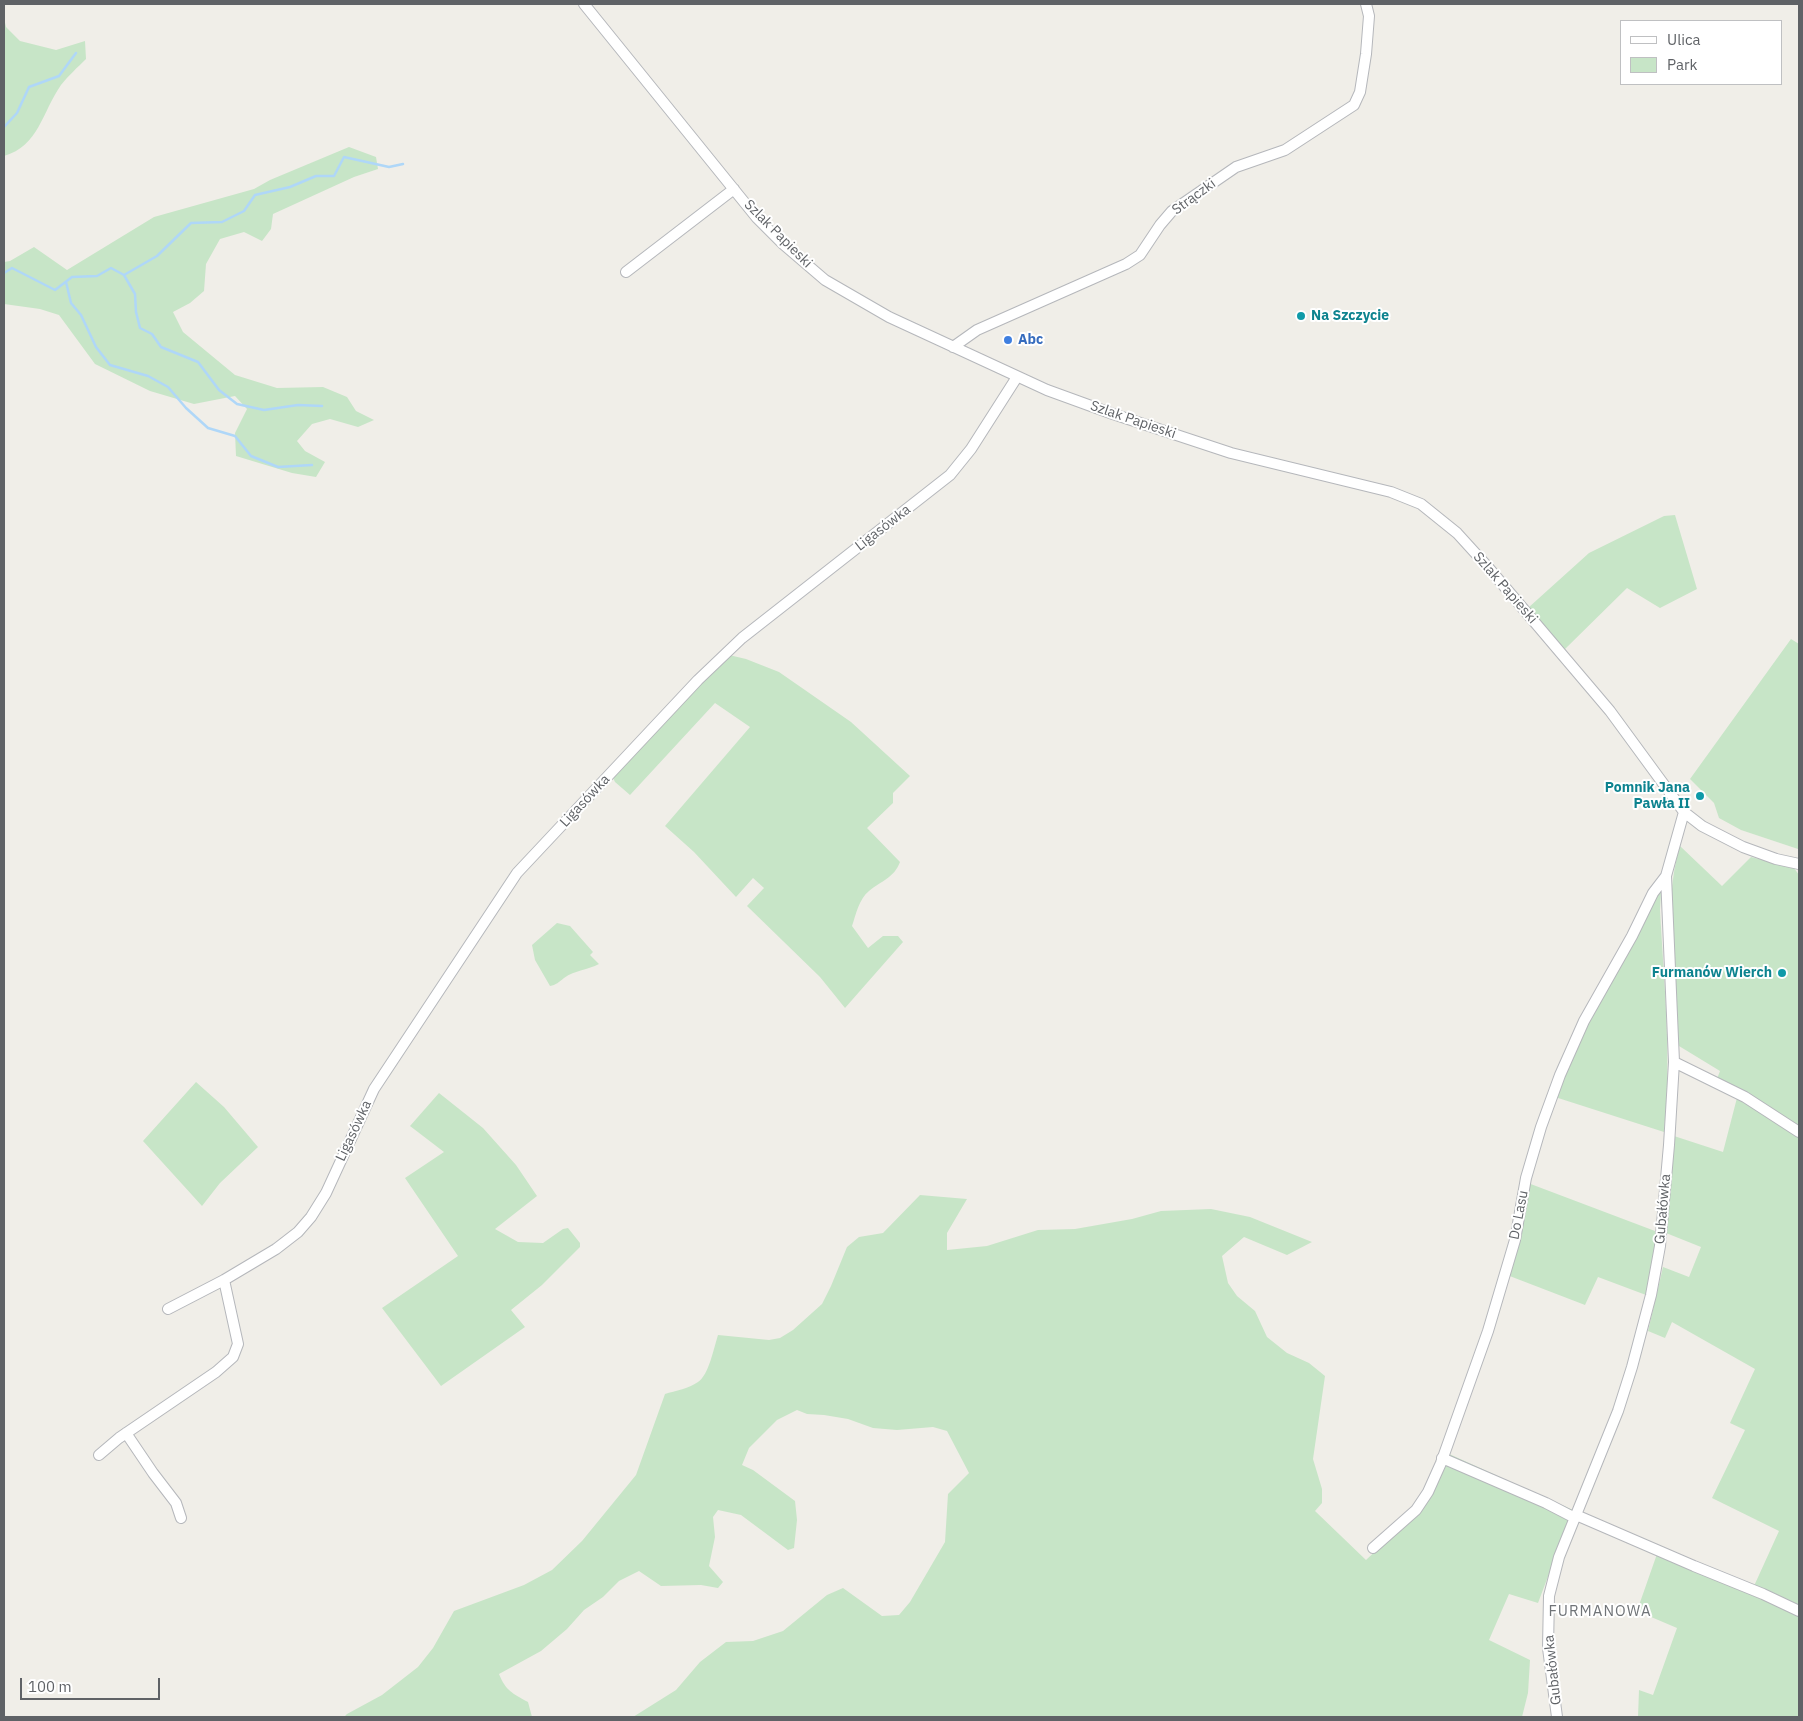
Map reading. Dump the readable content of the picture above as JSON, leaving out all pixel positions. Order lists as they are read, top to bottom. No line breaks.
{"streets":{"street":["Strączki","Szlak Papieski","Ligasówka","Gubałówka","Do Lasu"]},"crossings":[["Strączki","Szlak Papieski"],["Szlak Papieski","Ligasówka"],["Szlak Papieski","Gubałówka"],["Gubałówka","Do Lasu"]],"districts":["FURMANOWA"],"places":["Na Szczycie","Abc","Pomnik Jana Pawła II","Furmanów Wierch"],"legend":["Ulica","Park"],"scale_bar":"100 m"}
